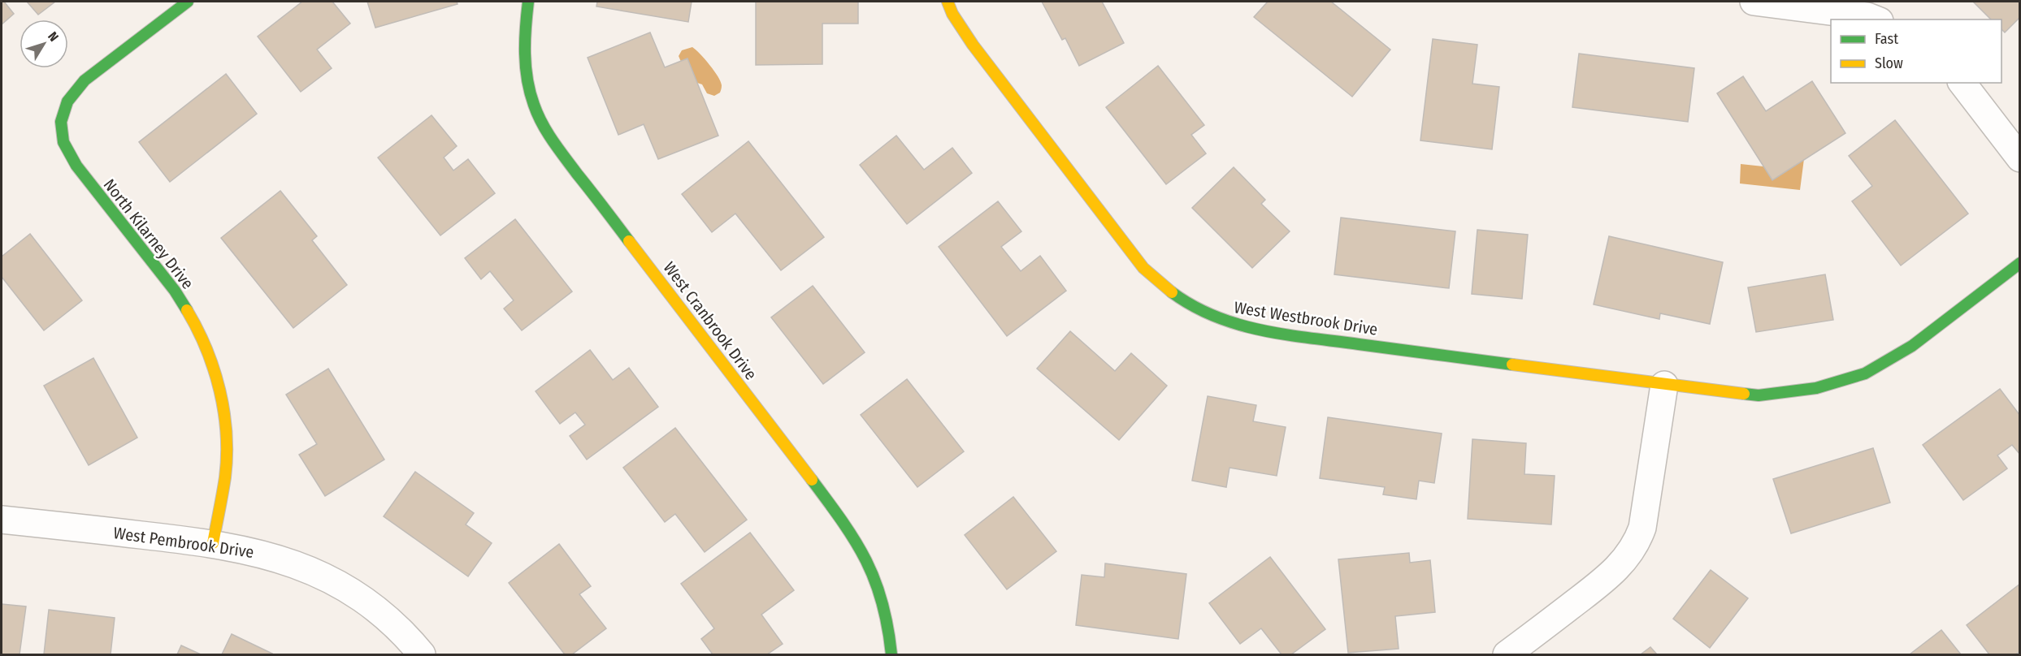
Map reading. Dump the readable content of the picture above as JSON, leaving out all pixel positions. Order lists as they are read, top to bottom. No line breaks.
{"streets":{"street":["North Kilarney Drive","West Westbrook Drive","West Cranbrook Drive","West Pembrook Drive"]},"crossings":[["North Kilarney Drive","West Pembrook Drive"]],"legend":["Fast","Slow"],"north":"top right"}
